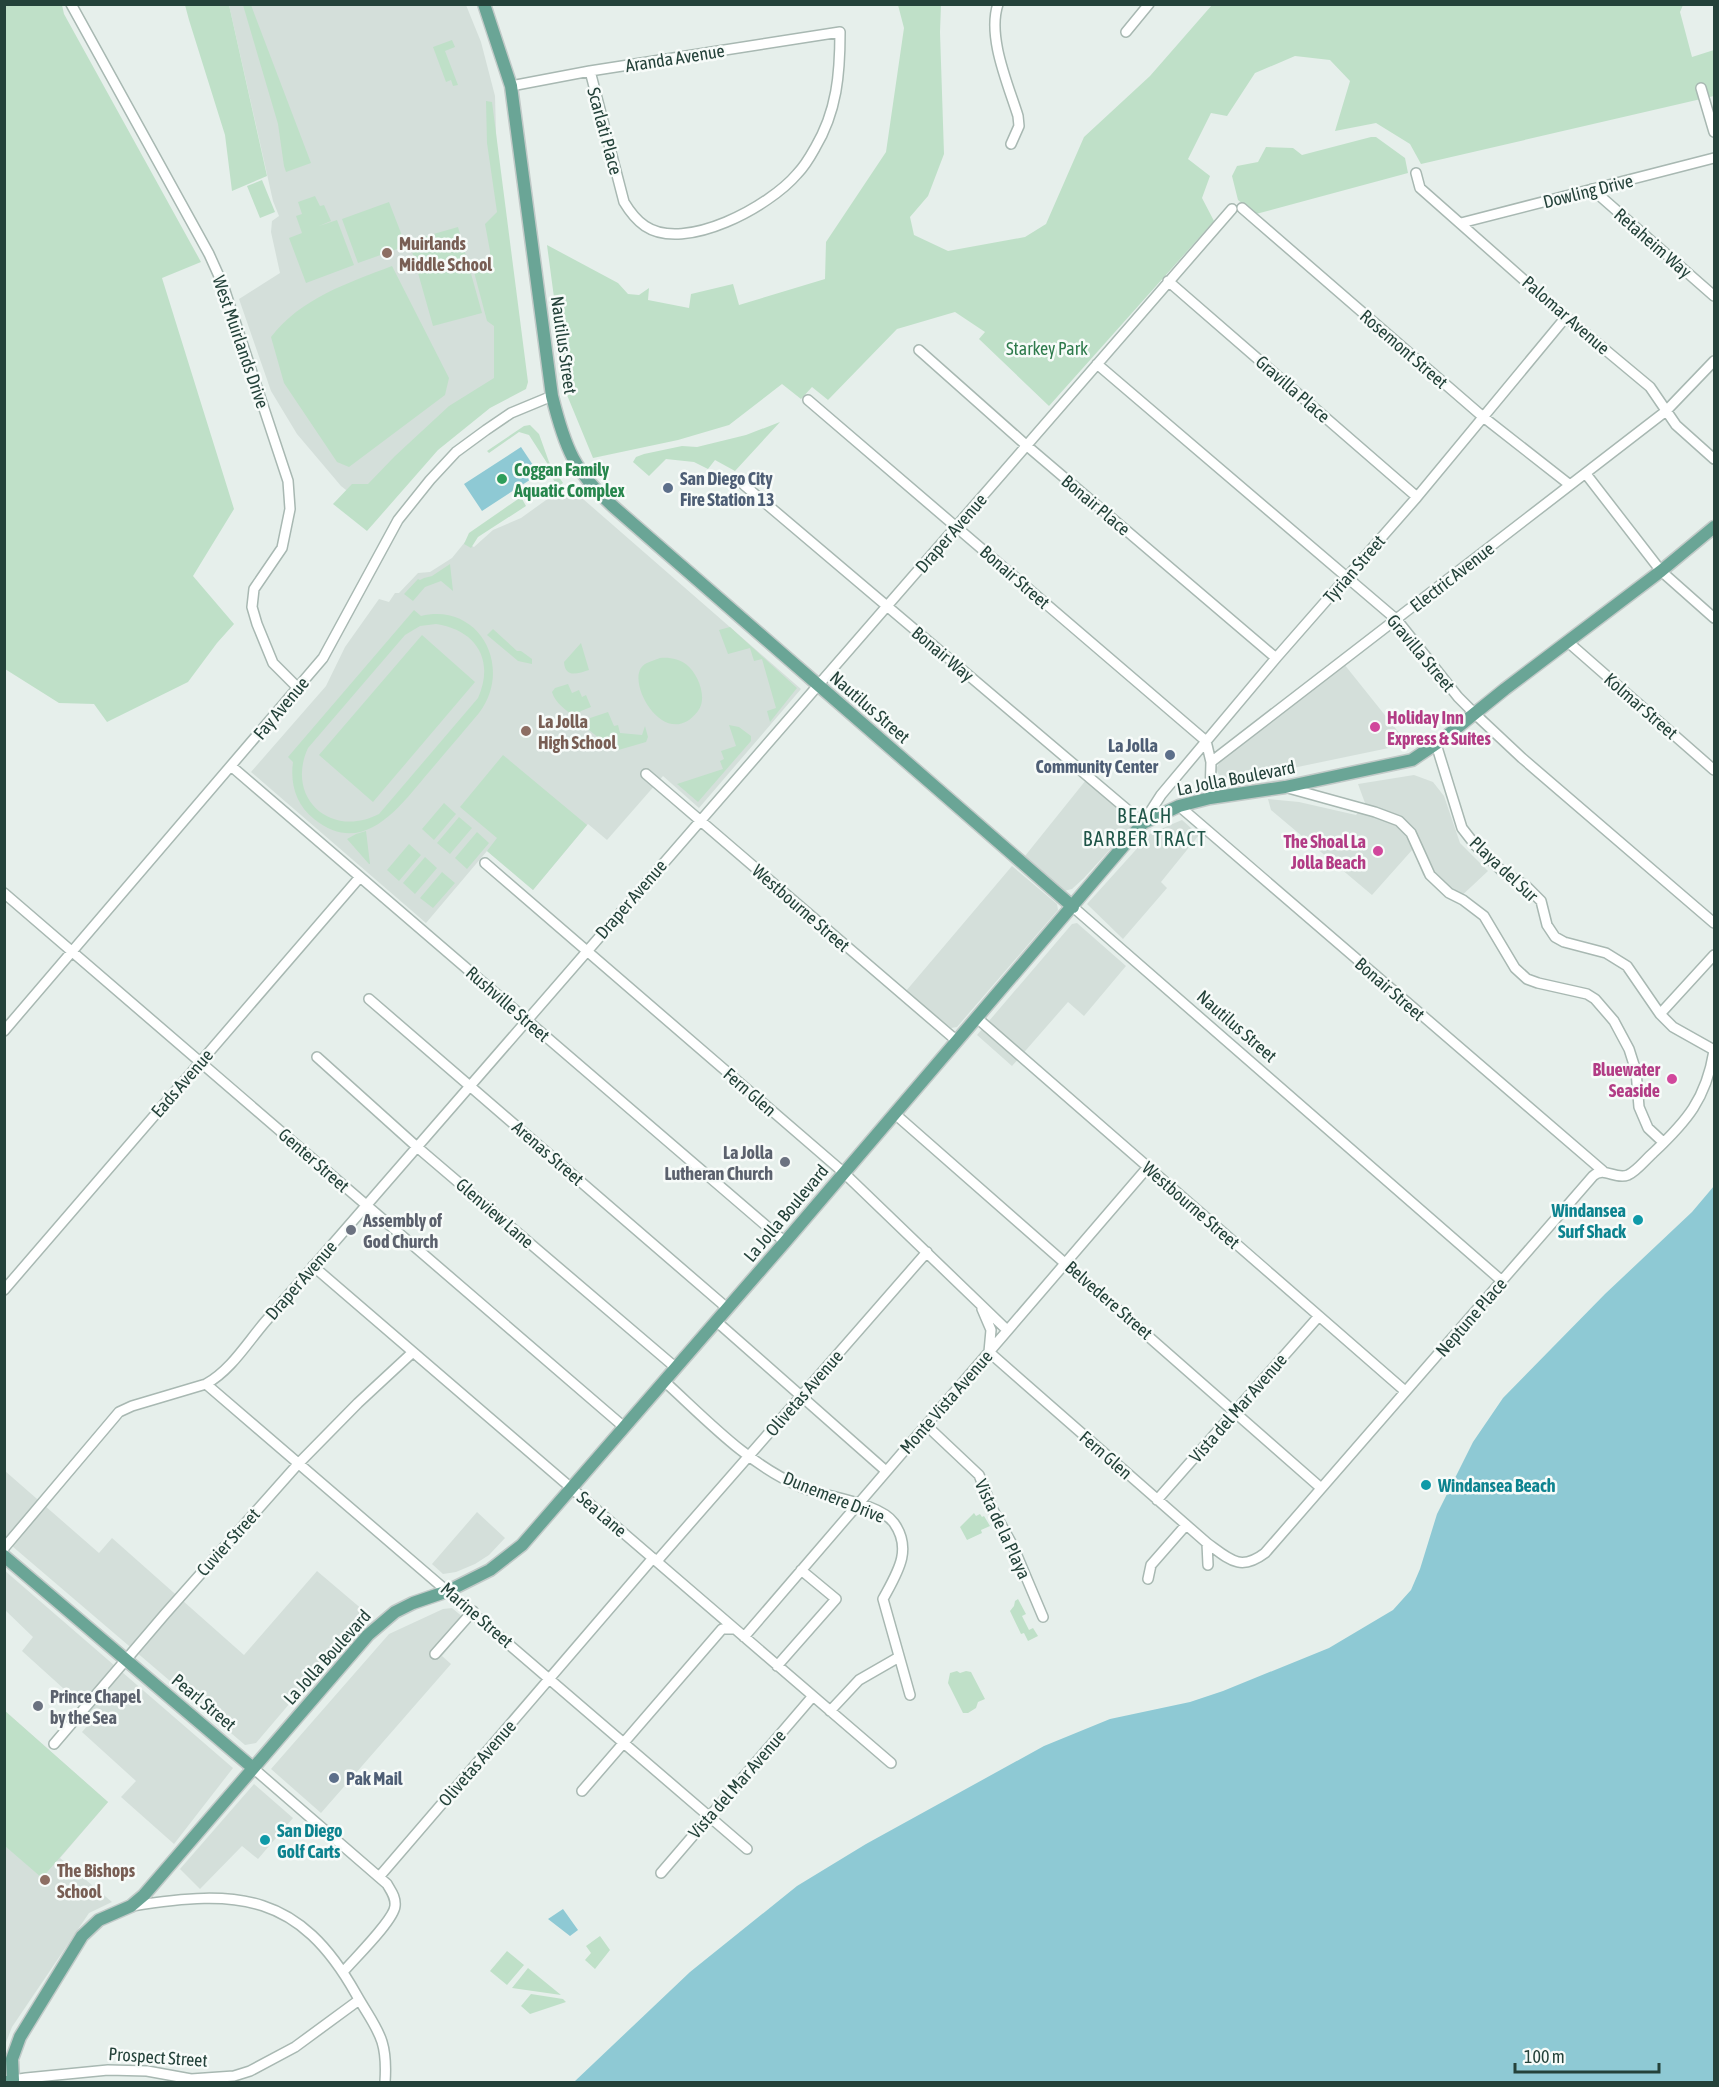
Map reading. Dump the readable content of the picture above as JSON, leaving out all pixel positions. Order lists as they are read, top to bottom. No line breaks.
{"streets":{"main road":["Nautilus Street","La Jolla Boulevard","Pearl Street"],"street":["Aranda Avenue","Scarlati Place","Dowling Drive","Retaheim Way","Palomar Avenue","West Muirlands Drive","Rosemont Street","Gravilla Place","Bonair Place","Draper Avenue","Tyrian Street","Bonair Street","Electric Avenue","Gravilla Street","Bonair Way","Kolmar Street","Fay Avenue","Playa del Sur","Westbourne Street","Rushville Street","Eads Avenue","Fern Glen","Arenas Street","Genter Street","Glenview Lane","Belvedere Street","Neptune Place","Olivetas Avenue","Monte Vista Avenue","Vista del Mar Avenue","Dunemere Drive","Sea Lane","Vista de la Playa","Cuvier Street","Marine Street","Prospect Street"]},"crossings":[["Aranda Avenue","Scarlati Place"],["Aranda Avenue","Nautilus Street"],["Dowling Drive","Retaheim Way"],["Dowling Drive","Palomar Avenue"],["Palomar Avenue","Tyrian Street"],["Palomar Avenue","Electric Avenue"],["West Muirlands Drive","Fay Avenue"],["Nautilus Street","Draper Avenue"],["Nautilus Street","Fay Avenue"],["Nautilus Street","La Jolla Boulevard"],["Nautilus Street","Neptune Place"],["Rosemont Street","Draper Avenue"],["Rosemont Street","Tyrian Street"],["Rosemont Street","Electric Avenue"],["Gravilla Place","Draper Avenue"],["Gravilla Place","Tyrian Street"],["Bonair Place","Draper Avenue"],["Bonair Place","Tyrian Street"],["Draper Avenue","Bonair Street"],["Draper Avenue","Gravilla Street"],["Draper Avenue","Bonair Way"],["Draper Avenue","Westbourne Street"],["Draper Avenue","Rushville Street"],["Draper Avenue","Fern Glen"],["Draper Avenue","Arenas Street"],["Draper Avenue","Genter Street"],["Draper Avenue","Glenview Lane"],["Draper Avenue","Sea Lane"],["Draper Avenue","Marine Street"],["Tyrian Street","Bonair Street"],["Tyrian Street","Gravilla Street"],["Tyrian Street","Bonair Way"],["Tyrian Street","La Jolla Boulevard"],["Bonair Street","La Jolla Boulevard"],["Bonair Street","Neptune Place"],["Electric Avenue","Gravilla Street"],["Gravilla Street","La Jolla Boulevard"],["Bonair Way","La Jolla Boulevard"],["Kolmar Street","La Jolla Boulevard"],["Fay Avenue","Rushville Street"],["Fay Avenue","Genter Street"],["La Jolla Boulevard","Playa del Sur"],["La Jolla Boulevard","Westbourne Street"],["La Jolla Boulevard","Rushville Street"],["La Jolla Boulevard","Fern Glen"],["La Jolla Boulevard","Arenas Street"],["La Jolla Boulevard","Genter Street"],["La Jolla Boulevard","Glenview Lane"],["La Jolla Boulevard","Belvedere Street"],["La Jolla Boulevard","Dunemere Drive"],["La Jolla Boulevard","Sea Lane"],["La Jolla Boulevard","Marine Street"],["La Jolla Boulevard","Pearl Street"],["La Jolla Boulevard","Prospect Street"],["Westbourne Street","Neptune Place"],["Westbourne Street","Monte Vista Avenue"],["Westbourne Street","Vista del Mar Avenue"],["Rushville Street","Eads Avenue"],["Eads Avenue","Genter Street"],["Fern Glen","Neptune Place"],["Fern Glen","Olivetas Avenue"],["Fern Glen","Monte Vista Avenue"],["Fern Glen","Vista del Mar Avenue"],["Belvedere Street","Neptune Place"],["Belvedere Street","Monte Vista Avenue"],["Belvedere Street","Vista del Mar Avenue"],["Olivetas Avenue","Dunemere Drive"],["Olivetas Avenue","Sea Lane"],["Olivetas Avenue","Marine Street"],["Olivetas Avenue","Pearl Street"],["Monte Vista Avenue","Dunemere Drive"],["Monte Vista Avenue","Sea Lane"],["Monte Vista Avenue","Vista de la Playa"],["Vista del Mar Avenue","Sea Lane"],["Vista del Mar Avenue","Marine Street"],["Sea Lane","Cuvier Street"],["Cuvier Street","Marine Street"],["Cuvier Street","Pearl Street"]],"districts":["BEACH BARBER TRACT"],"parks":["Starkey Park"],"places":["Muirlands Middle School","Coggan Family Aquatic Complex","San Diego City Fire Station 13","Holiday Inn Express & Suites","La Jolla High School","La Jolla Community Center","The Shoal La Jolla Beach","Bluewater Seaside","La Jolla Lutheran Church","Windansea Surf Shack","Assembly of God Church","Windansea Beach","Prince Chapel by the Sea","Pak Mail","San Diego Golf Carts","The Bishops School"],"scale_bar":"100 m"}
